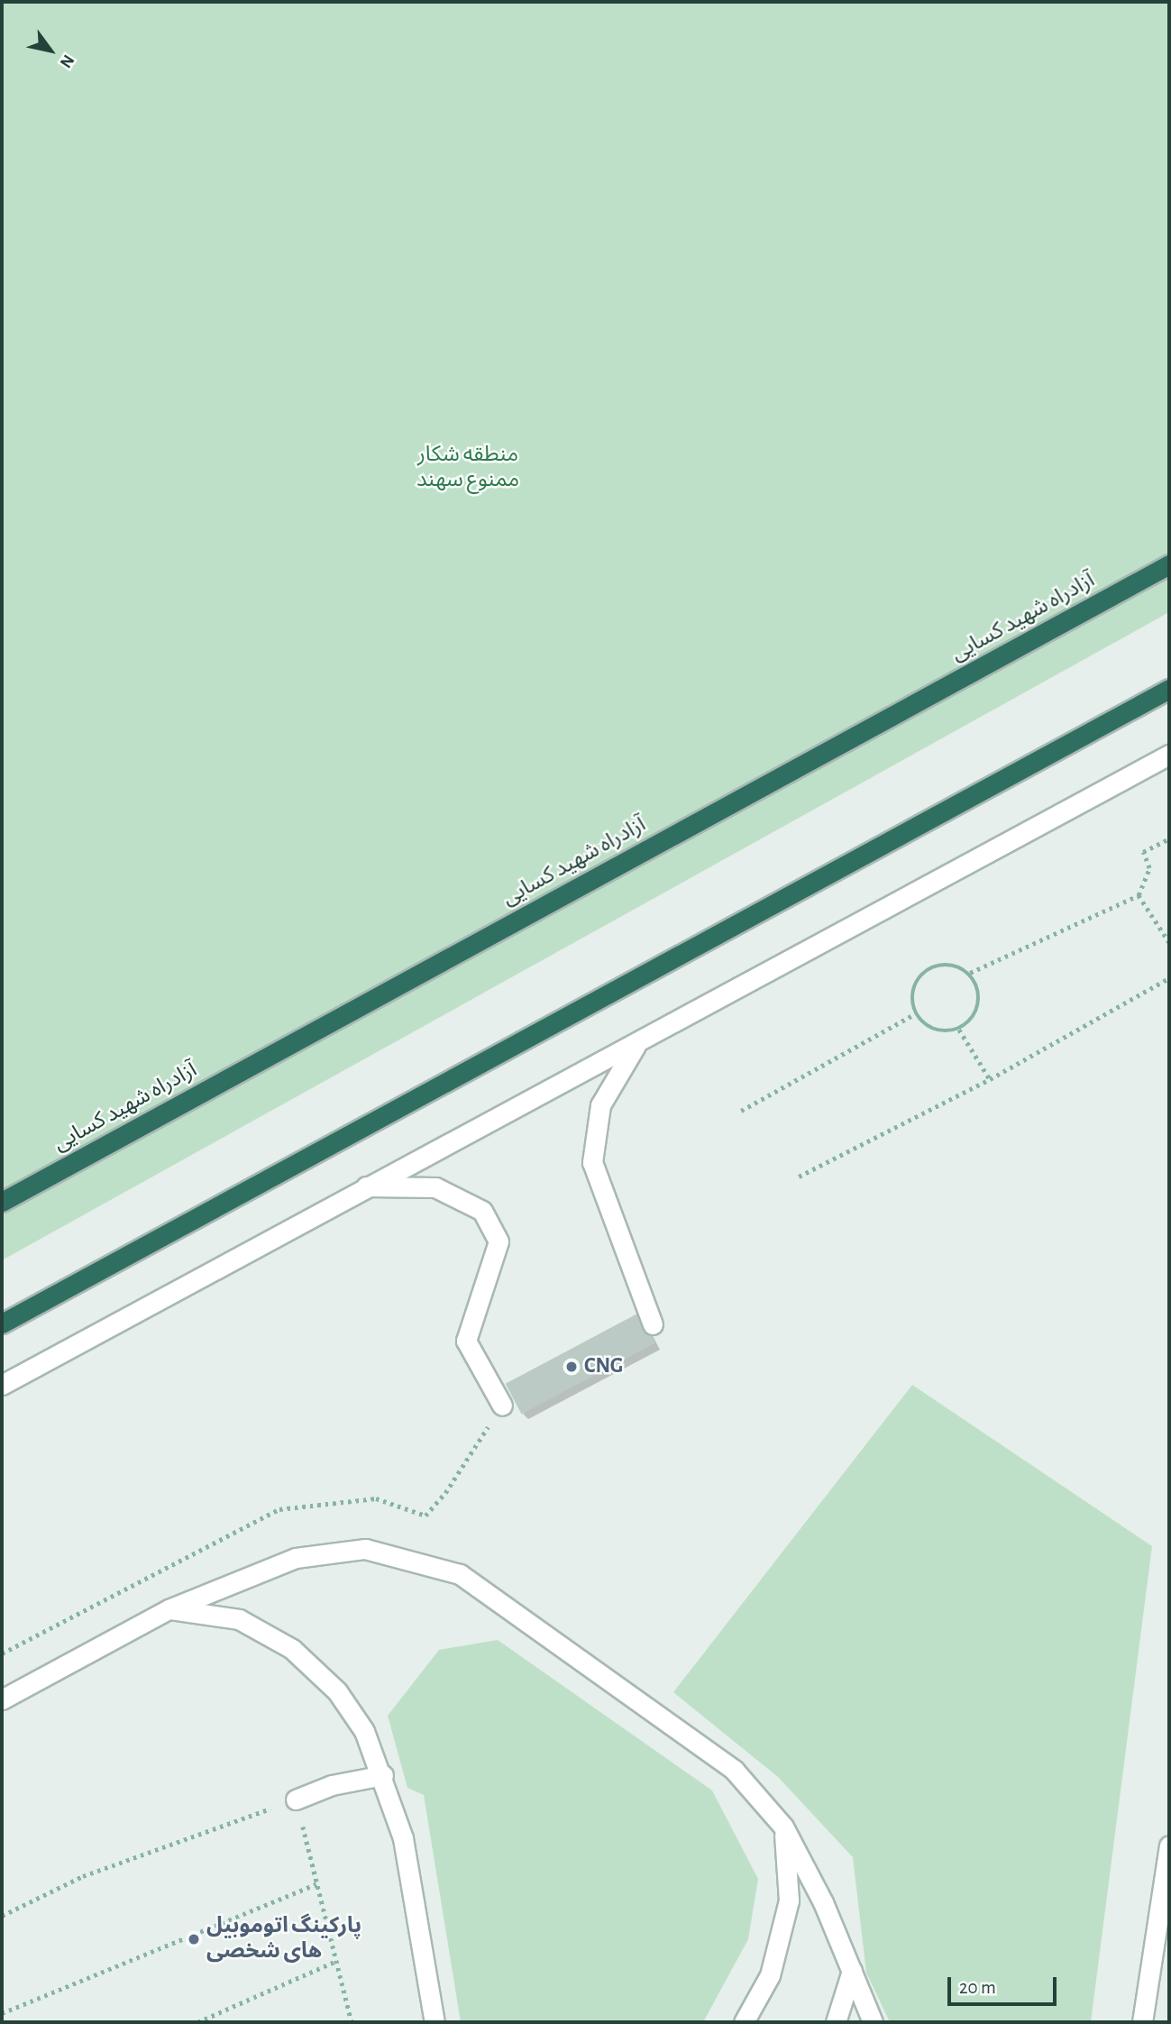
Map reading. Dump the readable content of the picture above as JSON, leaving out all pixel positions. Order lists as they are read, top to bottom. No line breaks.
{"streets":{"highway":["آزادراه شهید کسایی"]},"parks":["منطقه شکار ممنوع سهند"],"places":["CNG","پارکینگ اتوموبیل های شخصی"],"scale_bar":"20 m","north":"bottom right"}
